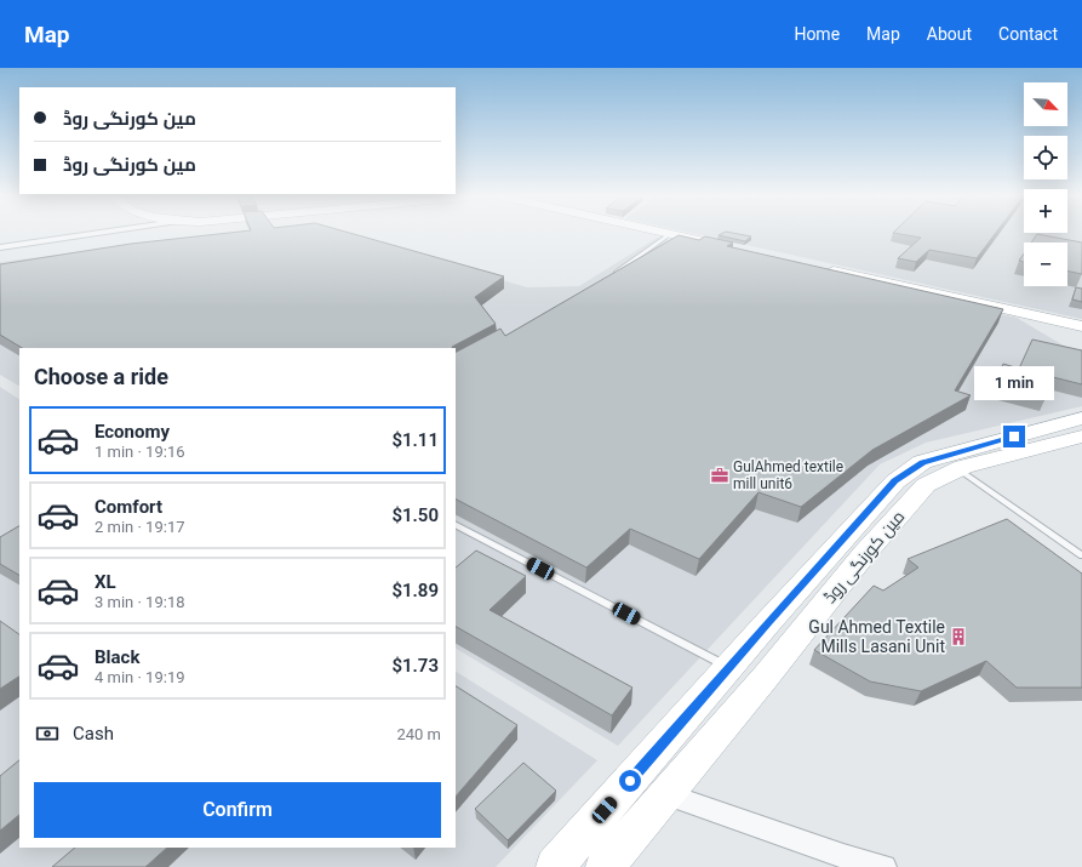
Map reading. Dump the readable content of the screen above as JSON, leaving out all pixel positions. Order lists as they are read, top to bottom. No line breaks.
{"streets":{"main road":["مین کورنگی روڈ"]},"places":{"office":["GulAhmed textile mill unit6"],"building":["Gul Ahmed Textile Mills Lasani Unit"]},"north":"bottom right","page":{"header":"Map","nav":["Home","Map","About","Contact"],"map_buttons":["+","−"],"banner":["مین کورنگی روڈ","مین کورنگی روڈ"],"heading":"Choose a ride","bubble":"1 min","list":[{"name":"Economy","note":"1 min · 19:16","value":"$1.11"},{"name":"Comfort","note":"2 min · 19:17","value":"$1.50"},{"name":"XL","note":"3 min · 19:18","value":"$1.89"},{"name":"Black","note":"4 min · 19:19","value":"$1.73"}],"pay":["Cash","240 m"],"buttons":"Confirm"}}
